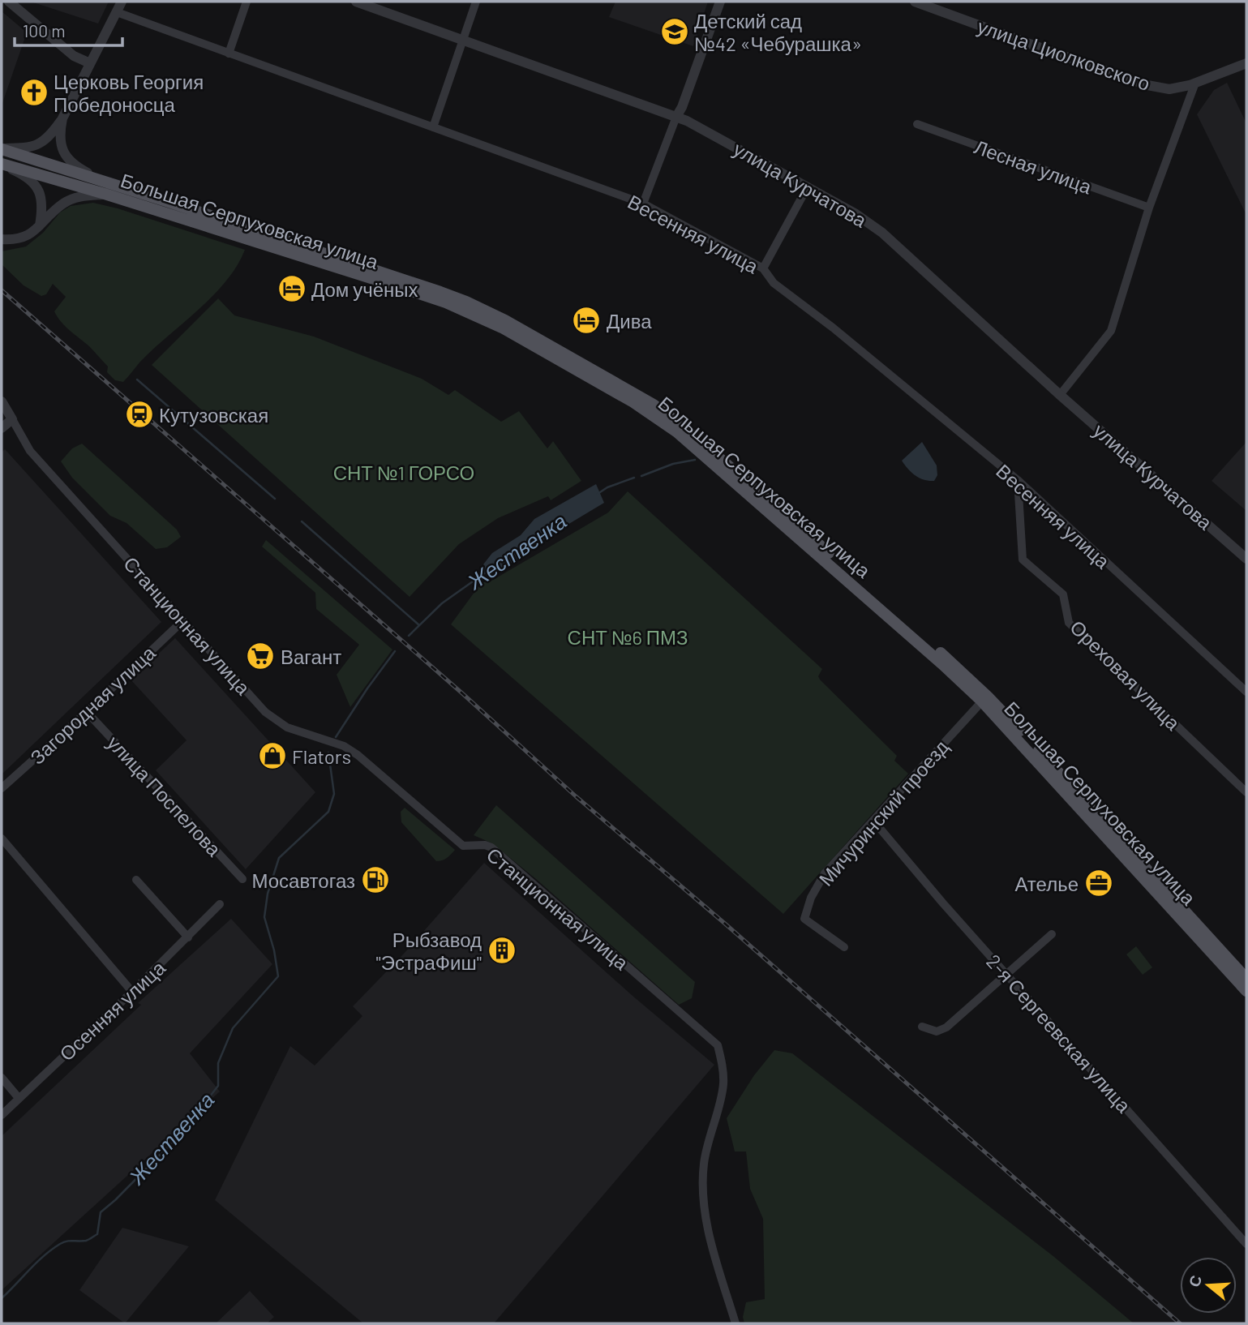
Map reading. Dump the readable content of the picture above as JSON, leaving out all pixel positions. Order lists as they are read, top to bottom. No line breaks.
{"streets":{"main road":["Большая Серпуховская улица"],"street":["улица Циолковского","Лесная улица","улица Курчатова","Весенняя улица","Станционная улица","Ореховая улица","Загородная улица","улица Поспелова","Мичуринский проезд","Осенняя улица","2-я Сергеевская улица"]},"crossings":[["Большая Серпуховская улица","Мичуринский проезд"],["Весенняя улица","Ореховая улица"],["Станционная улица","Загородная улица"],["Загородная улица","улица Поспелова"],["Мичуринский проезд","2-я Сергеевская улица"]],"water":["Жественка"],"parks":["СНТ №1 ГОРСО","СНТ №6 ПМЗ"],"places":{"school or university":["Детский сад №42 «Чебурашка»"],"church":["Церковь Георгия Победоносца"],"hotel":["Дом учёных","Дива"],"station":["Кутузовская"],"supermarket":["Вагант"],"shop":["Flators"],"fuel station":["Мосавтогаз"],"office":["Ателье"],"building":["Рыбзавод \"ЭстраФиш\""]},"scale_bar":"100 m","north":"left"}
